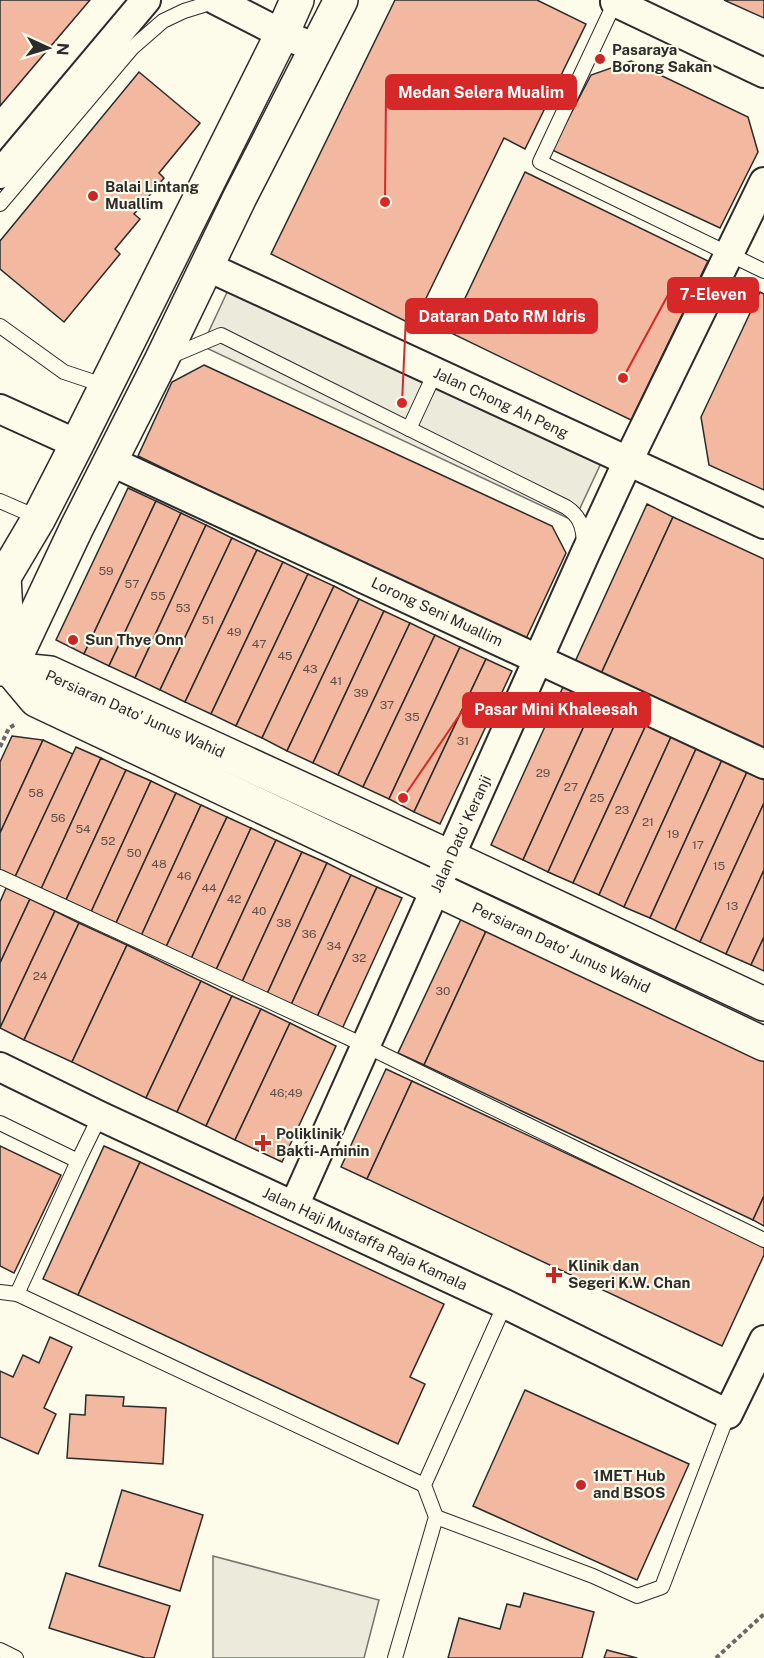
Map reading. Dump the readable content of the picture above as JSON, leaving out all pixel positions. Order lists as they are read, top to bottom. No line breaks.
{"streets":{"street":["Jalan Chong Ah Peng","Lorong Seni Muallim","Persiaran Dato' Junus Wahid","Jalan Dato' Keranji","Jalan Haji Mustaffa Raja Kamala"]},"crossings":[["Jalan Chong Ah Peng","Jalan Dato' Keranji"],["Lorong Seni Muallim","Jalan Dato' Keranji"],["Persiaran Dato' Junus Wahid","Jalan Dato' Keranji"],["Jalan Dato' Keranji","Jalan Haji Mustaffa Raja Kamala"]],"places":{"other":["Pasaraya Borong Sakan","Balai Lintang Muallim","Medan Selera Mualim","7-Eleven","Dataran Dato RM Idris","Sun Thye Onn","Pasar Mini Khaleesah","1MET Hub and BSOS"],"health":["Poliklinik Bakti-Aminin","Klinik dan Segeri K.W. Chan"]},"house_numbers":["59","57","55","53","51","49","47","45","43","41","39","37","35","31","29","27","58","25","23","56","21","54","19","52","17","50","48","15","46","44","42","13","40","38","36","34","32","24","30","46;49"],"north":"right"}
